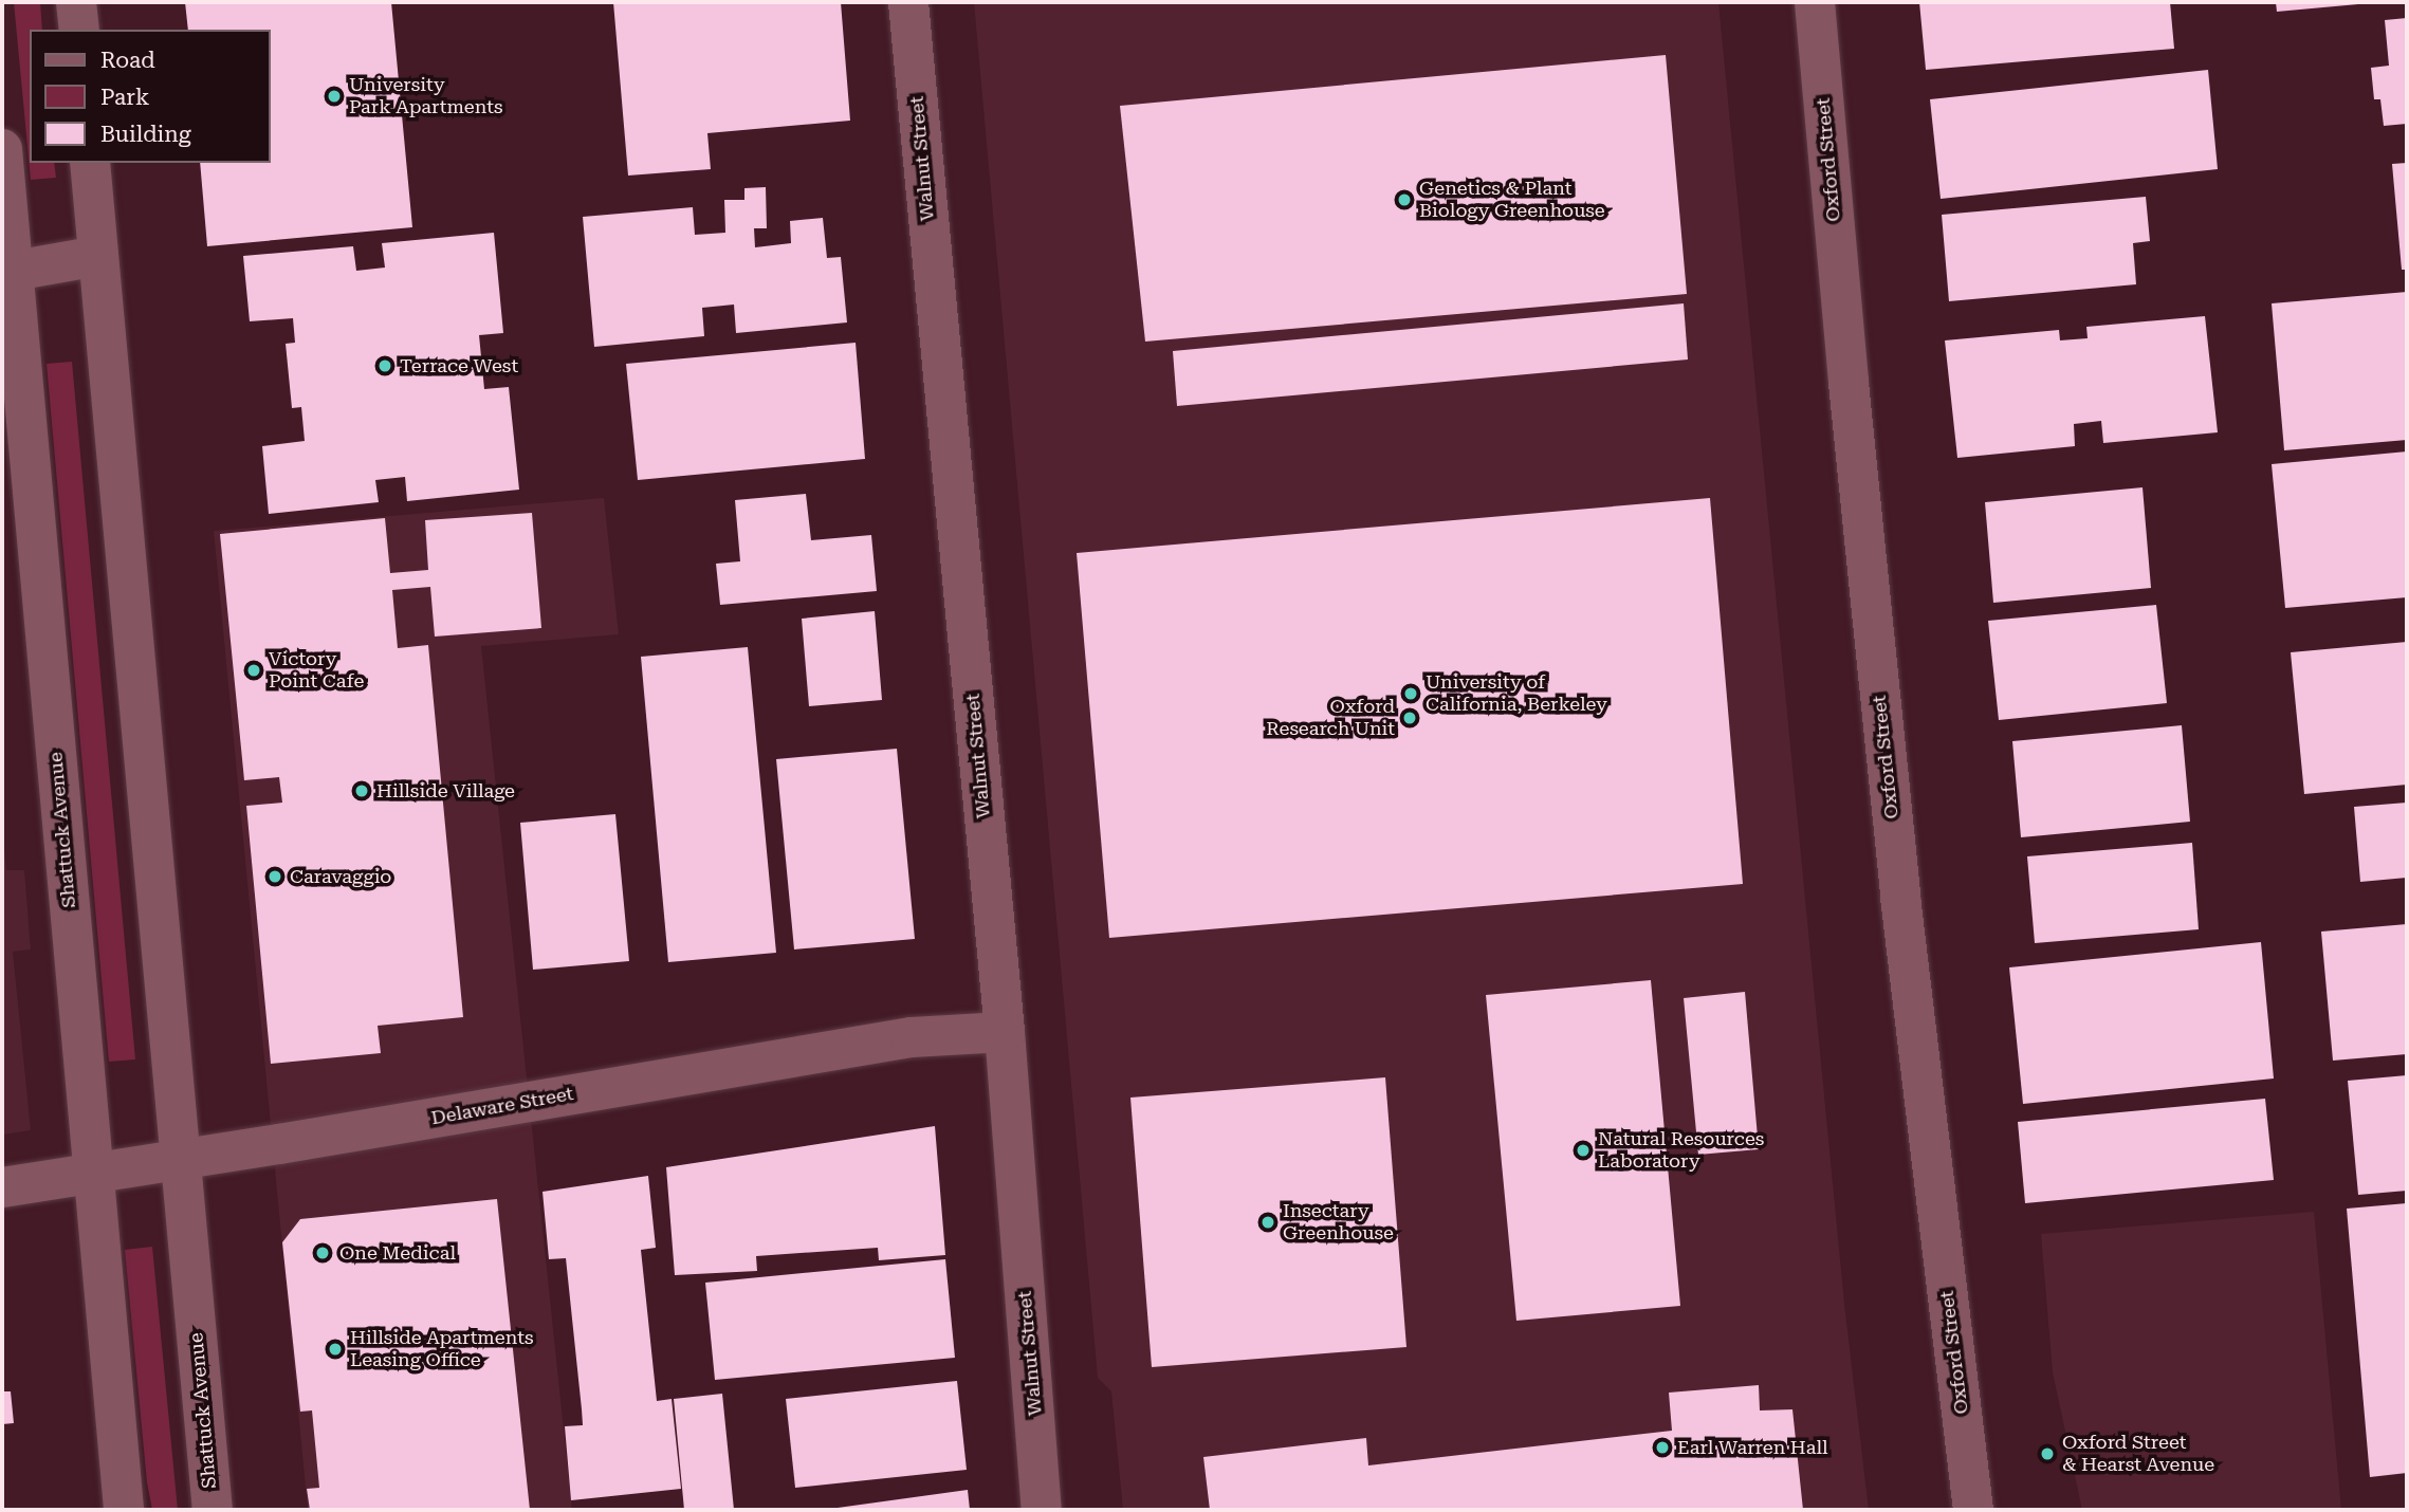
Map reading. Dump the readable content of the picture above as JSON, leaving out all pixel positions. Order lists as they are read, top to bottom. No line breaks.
{"streets":{"street":["Walnut Street","Oxford Street","Shattuck Avenue","Delaware Street"]},"crossings":[["Walnut Street","Delaware Street"],["Shattuck Avenue","Delaware Street"]],"places":["University Park Apartments","Genetics & Plant Biology Greenhouse","Terrace West","Victory Point Cafe","University of California, Berkeley","Oxford Research Unit","Hillside Village","Caravaggio","Natural Resources Laboratory","Insectary Greenhouse","One Medical","Hillside Apartments Leasing Office","Earl Warren Hall","Oxford Street & Hearst Avenue"],"legend":["Road","Park","Building"]}
